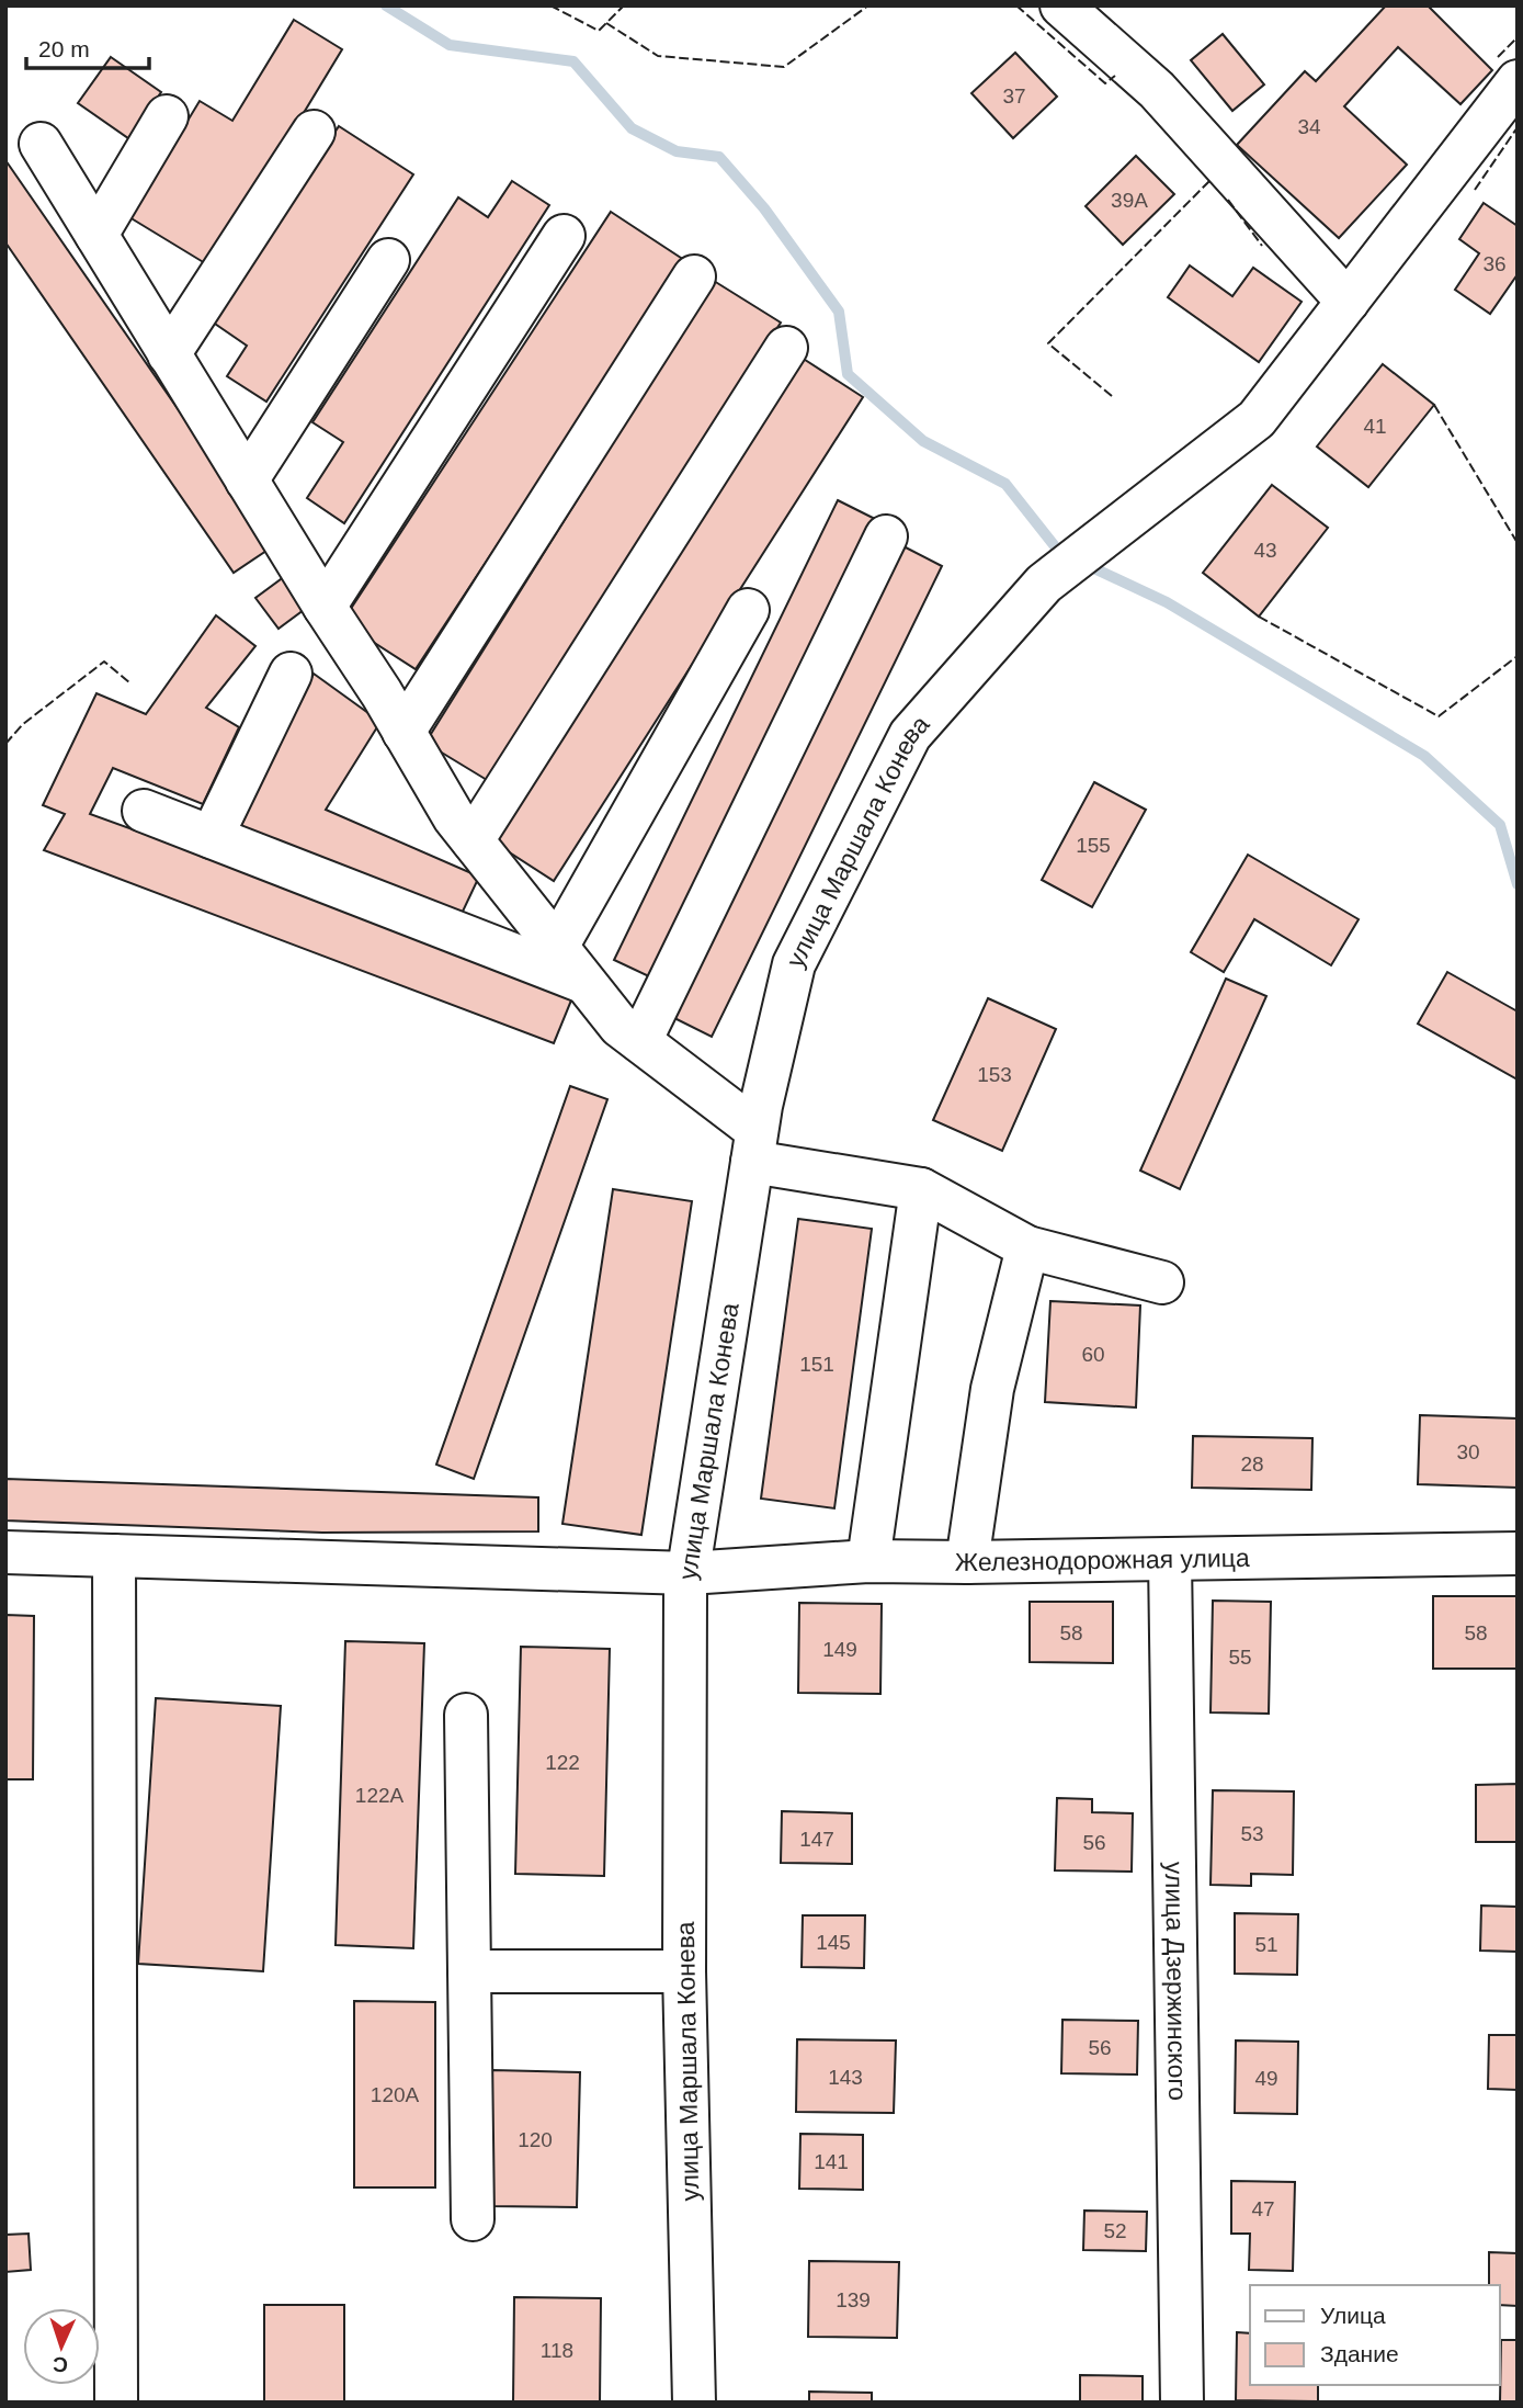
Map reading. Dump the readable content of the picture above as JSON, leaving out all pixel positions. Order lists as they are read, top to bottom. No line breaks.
{"streets":{"street":["улица Маршала Конева","Железнодорожная улица","улица Дзержинского"]},"crossings":[["улица Маршала Конева","Железнодорожная улица"],["Железнодорожная улица","улица Дзержинского"]],"house_numbers":["37","34","39А","36","41","43","155","153","60","151","30","28","58","58","149","55","122","122А","53","147","56","145","51","56","143","49","120А","120","141","47","52","139","118"],"legend":["Улица","Здание"],"scale_bar":"20 m","north":"bottom"}
